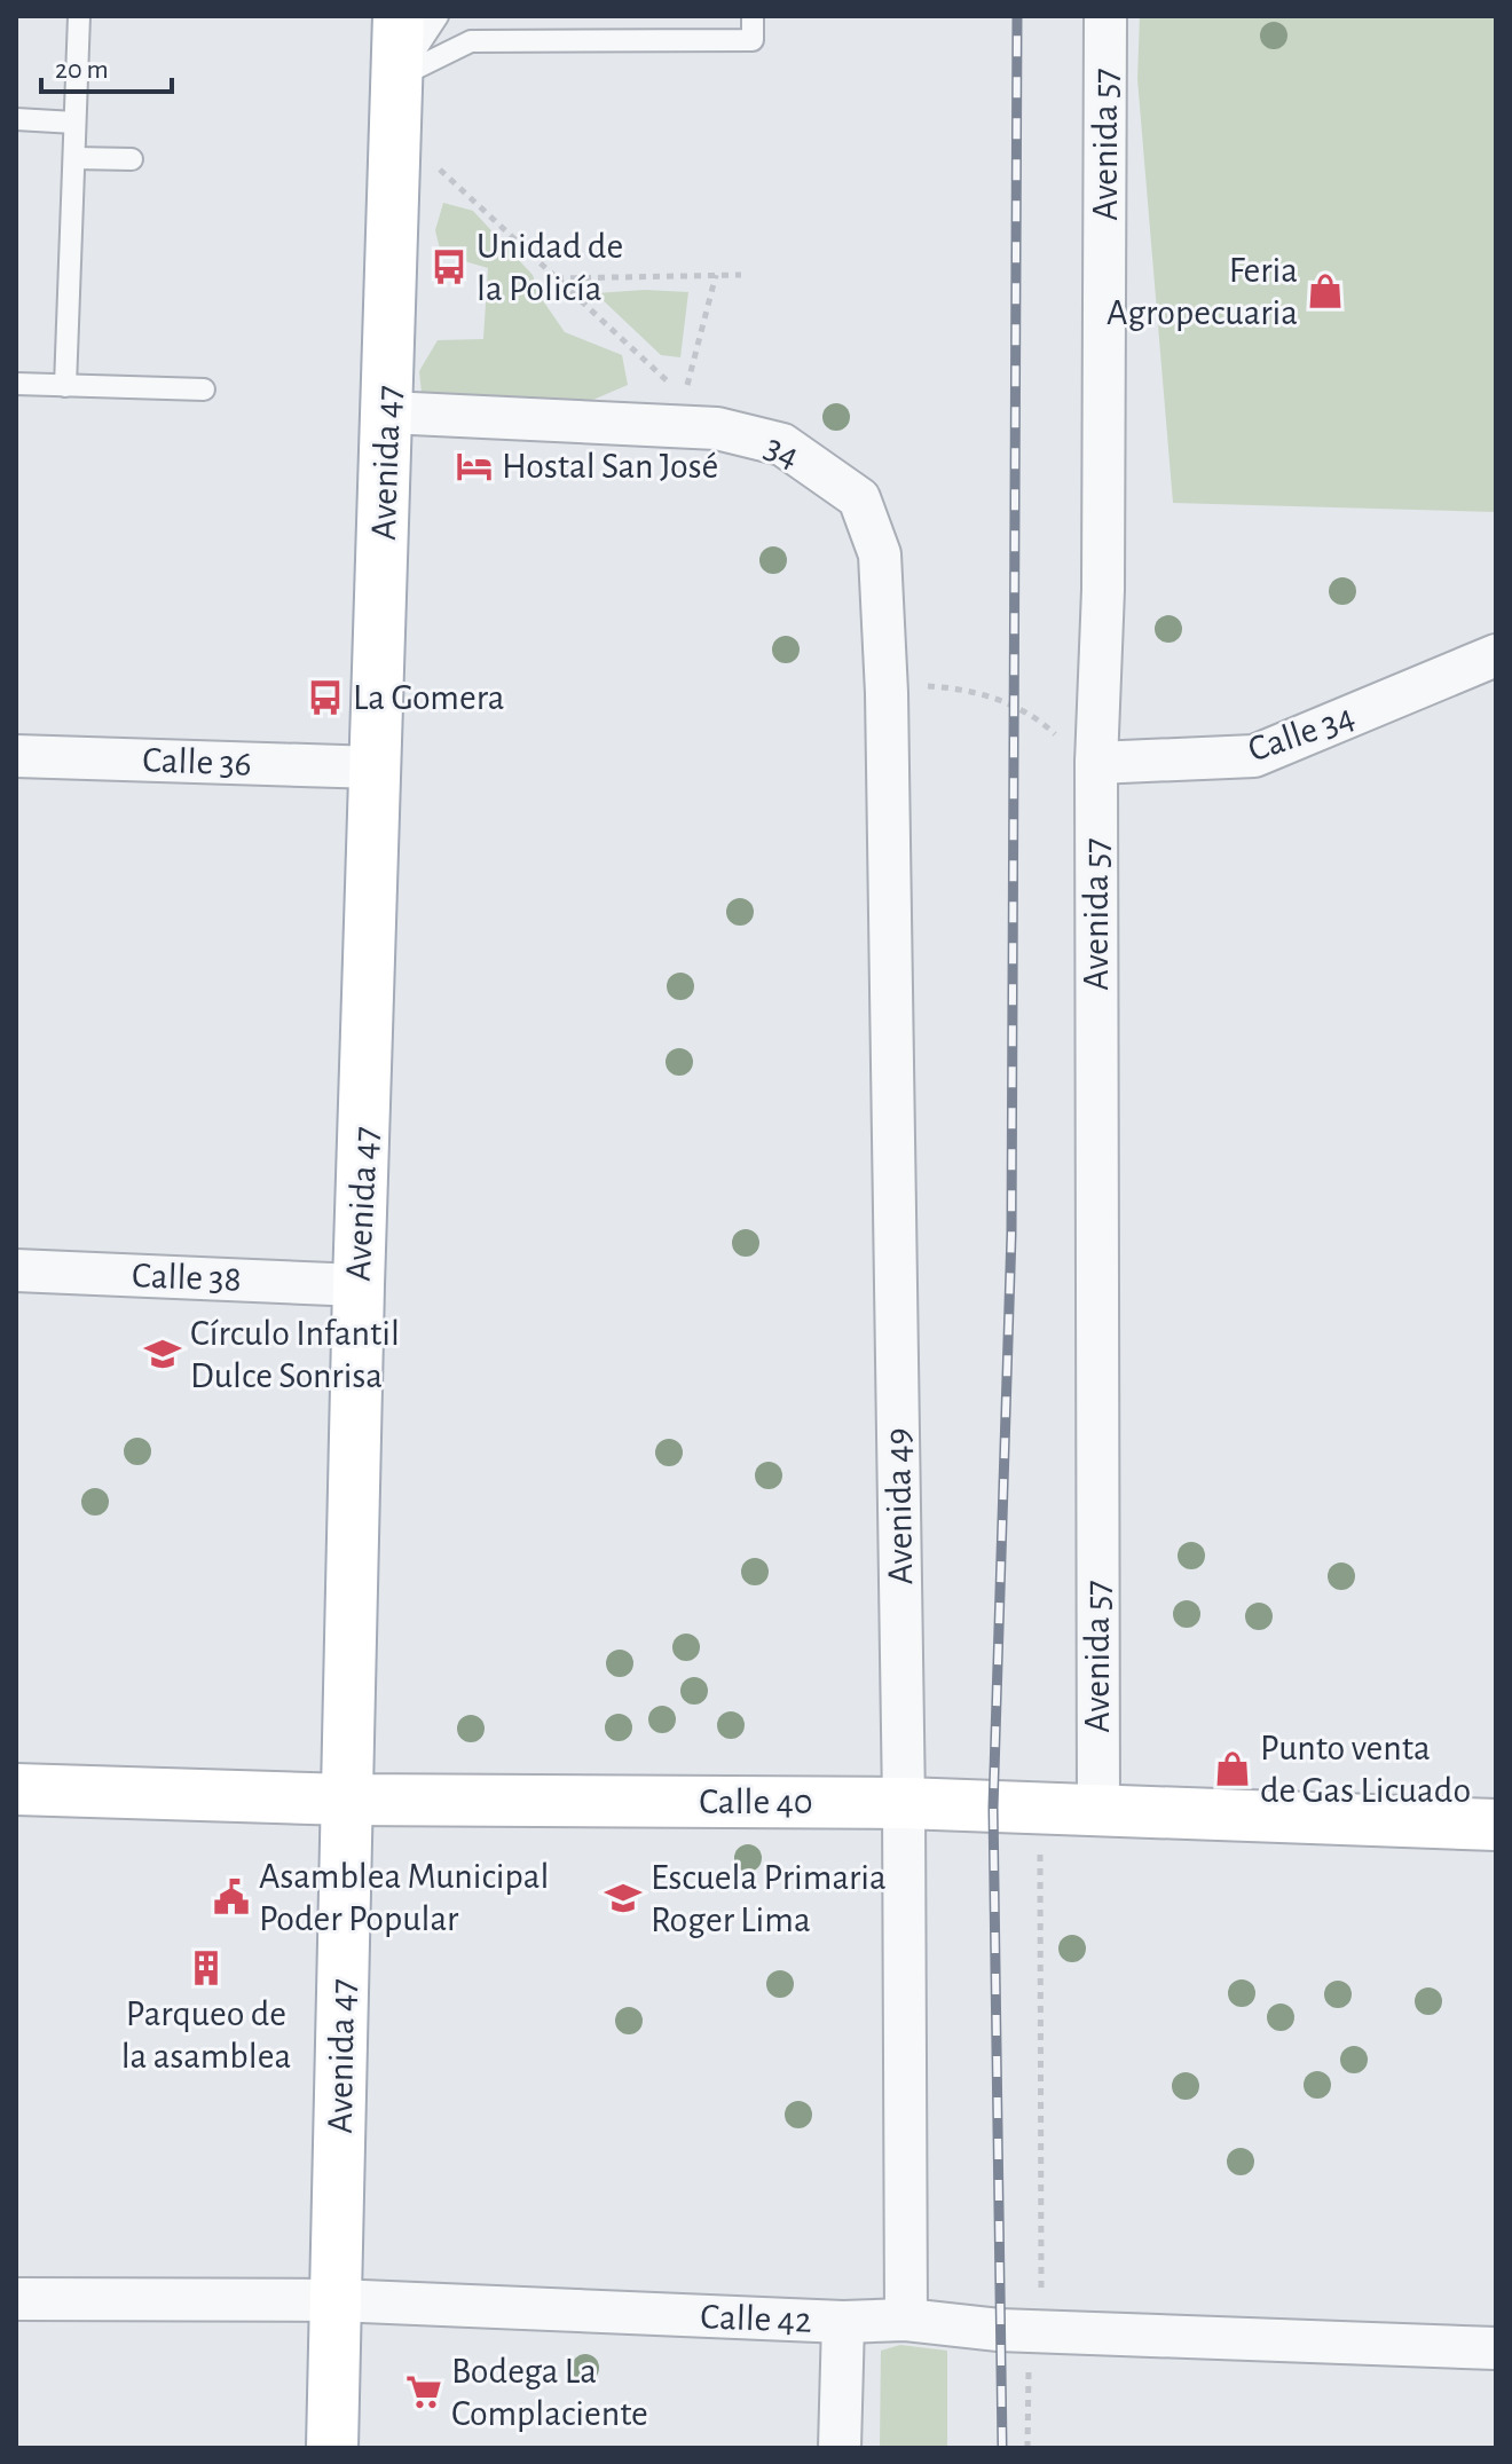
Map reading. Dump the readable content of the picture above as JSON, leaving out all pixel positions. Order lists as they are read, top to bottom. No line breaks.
{"streets":{"main road":["Avenida 47","Calle 40"],"street":["Avenida 57","34","Calle 34","Calle 36","Calle 38","Avenida 49","Calle 42"]},"crossings":[["Avenida 57","Calle 34"],["Avenida 57","Calle 40"],["34","Avenida 47"],["34","Avenida 49"],["Avenida 47","Calle 36"],["Avenida 47","Calle 38"],["Avenida 47","Calle 40"],["Avenida 47","Calle 42"],["Avenida 49","Calle 40"],["Avenida 49","Calle 42"]],"places":{"bus stop":["Unidad de la Policía","La Gomera"],"shop":["Feria Agropecuaria","Punto venta de Gas Licuado"],"hotel":["Hostal San José"],"school or university":["Círculo Infantil Dulce Sonrisa","Escuela Primaria Roger Lima"],"public building":["Asamblea Municipal Poder Popular"],"building":["Parqueo de la asamblea"],"supermarket":["Bodega La Complaciente"]},"scale_bar":"20 m"}
